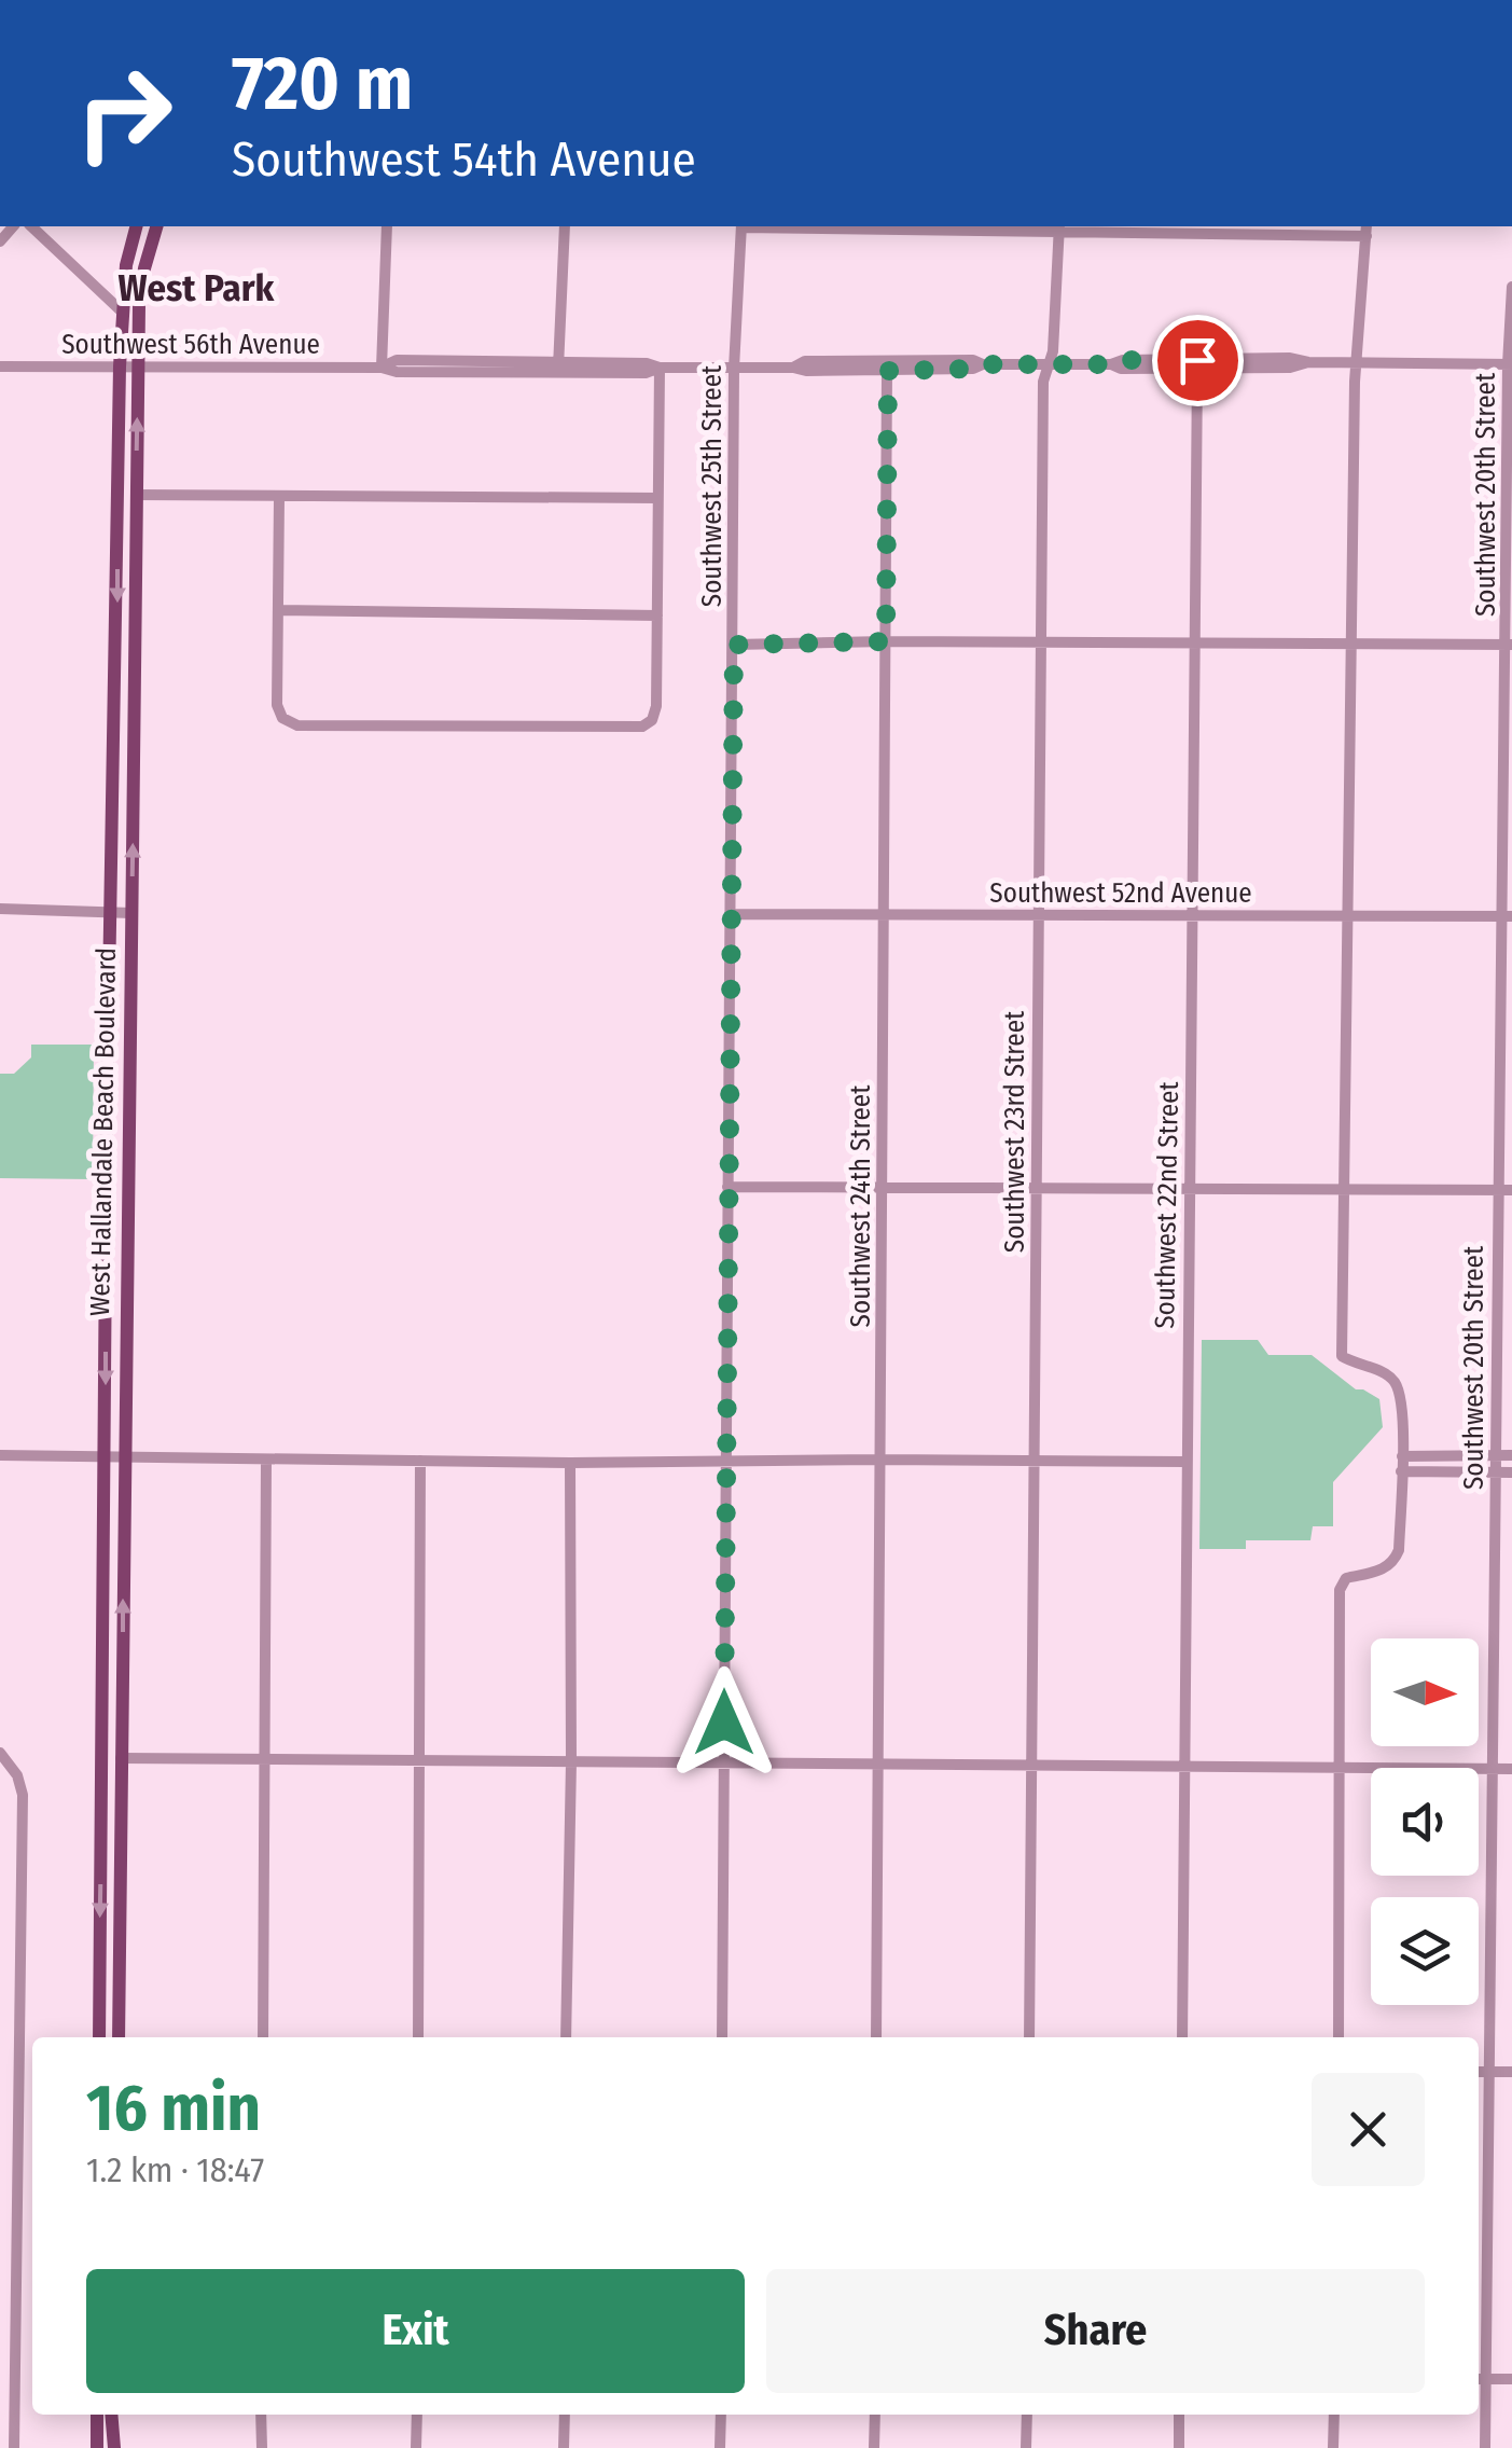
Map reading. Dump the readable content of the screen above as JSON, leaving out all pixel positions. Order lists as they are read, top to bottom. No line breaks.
{"streets":{"main road":["West Hallandale Beach Boulevard"],"street":["Southwest 56th Avenue","Southwest 25th Street","Southwest 20th Street","Southwest 52nd Avenue","Southwest 23rd Street","Southwest 22nd Street","Southwest 24th Street"]},"crossings":[["Southwest 56th Avenue","Southwest 25th Street"],["Southwest 56th Avenue","Southwest 20th Street"],["Southwest 56th Avenue","West Hallandale Beach Boulevard"],["Southwest 56th Avenue","Southwest 23rd Street"],["Southwest 56th Avenue","Southwest 22nd Street"],["Southwest 56th Avenue","Southwest 24th Street"],["Southwest 25th Street","Southwest 52nd Avenue"],["Southwest 20th Street","Southwest 52nd Avenue"],["Southwest 52nd Avenue","Southwest 23rd Street"],["Southwest 52nd Avenue","Southwest 22nd Street"],["Southwest 52nd Avenue","Southwest 24th Street"]],"districts":["West Park"],"north":"right","page":{"turn":["720 m","Southwest 54th Avenue"],"heading":["16 min","1.2 km · 18:47"],"buttons":["Exit","Share"]}}
